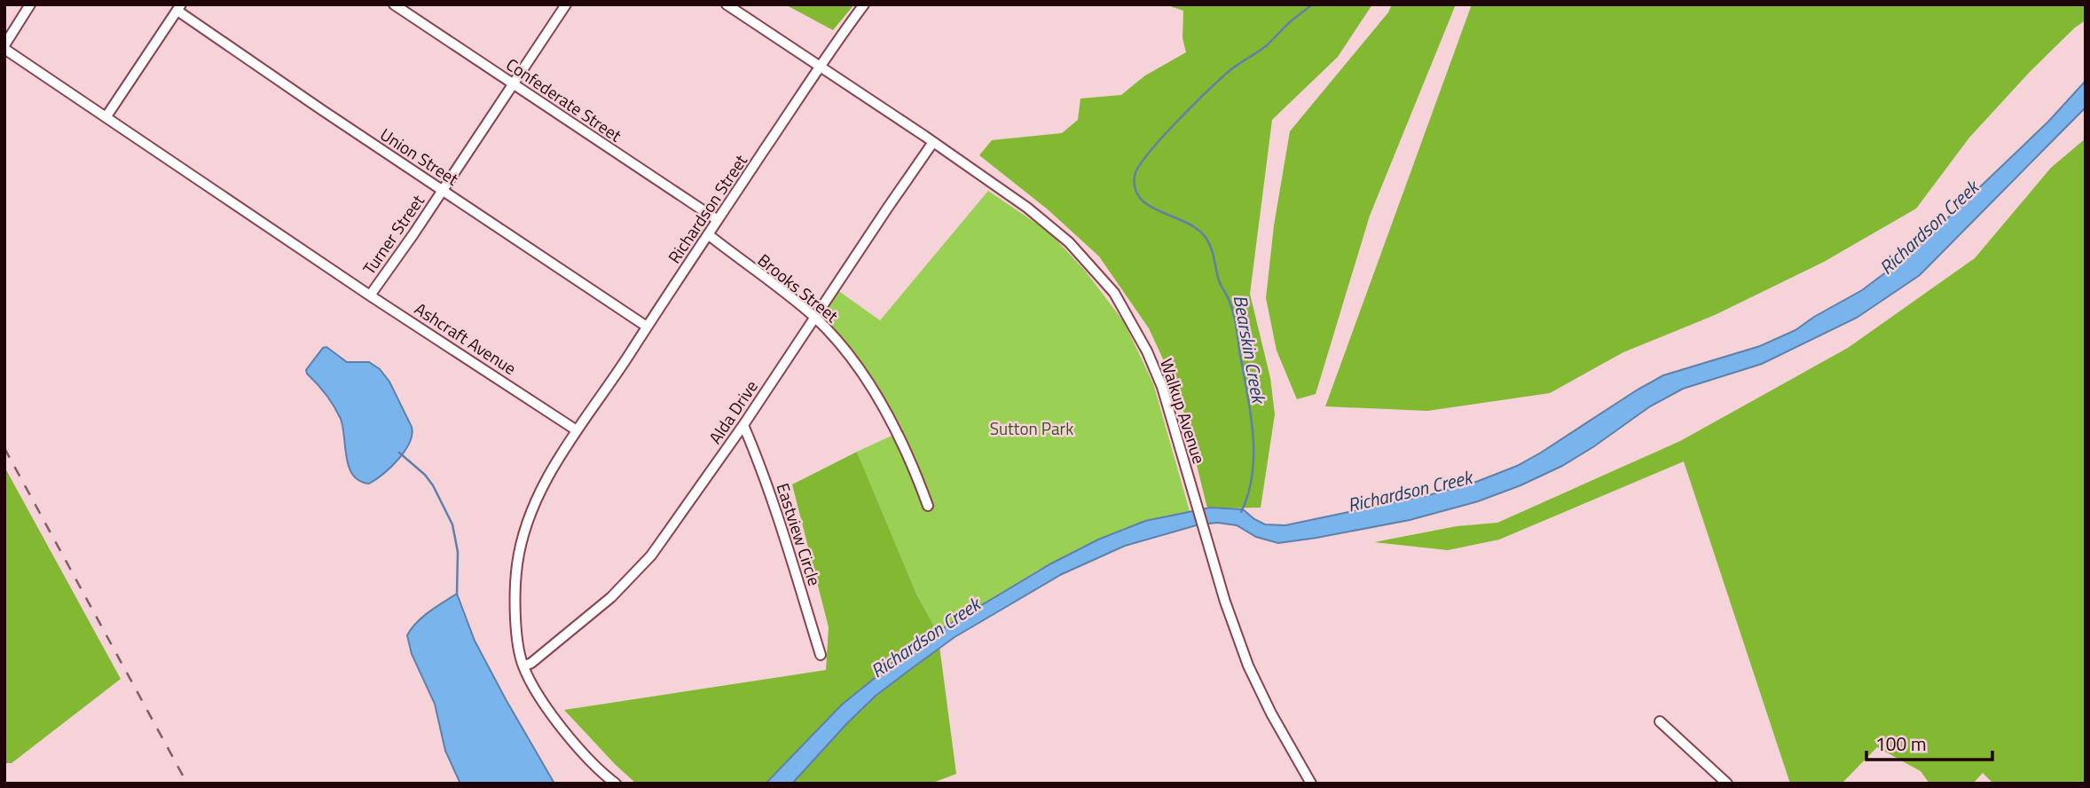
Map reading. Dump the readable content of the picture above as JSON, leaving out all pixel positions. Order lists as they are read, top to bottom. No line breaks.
{"streets":{"street":["Confederate Street","Union Street","Richardson Street","Turner Street","Brooks Street","Ashcraft Avenue","Walkup Avenue","Alda Drive","Eastview Circle"]},"crossings":[["Confederate Street","Richardson Street"],["Confederate Street","Turner Street"],["Union Street","Richardson Street"],["Union Street","Turner Street"],["Richardson Street","Brooks Street"],["Richardson Street","Ashcraft Avenue"],["Richardson Street","Walkup Avenue"],["Turner Street","Ashcraft Avenue"],["Brooks Street","Alda Drive"],["Walkup Avenue","Alda Drive"],["Alda Drive","Eastview Circle"]],"water":["Richardson Creek","Bearskin Creek"],"parks":["Sutton Park"],"scale_bar":"100 m"}
